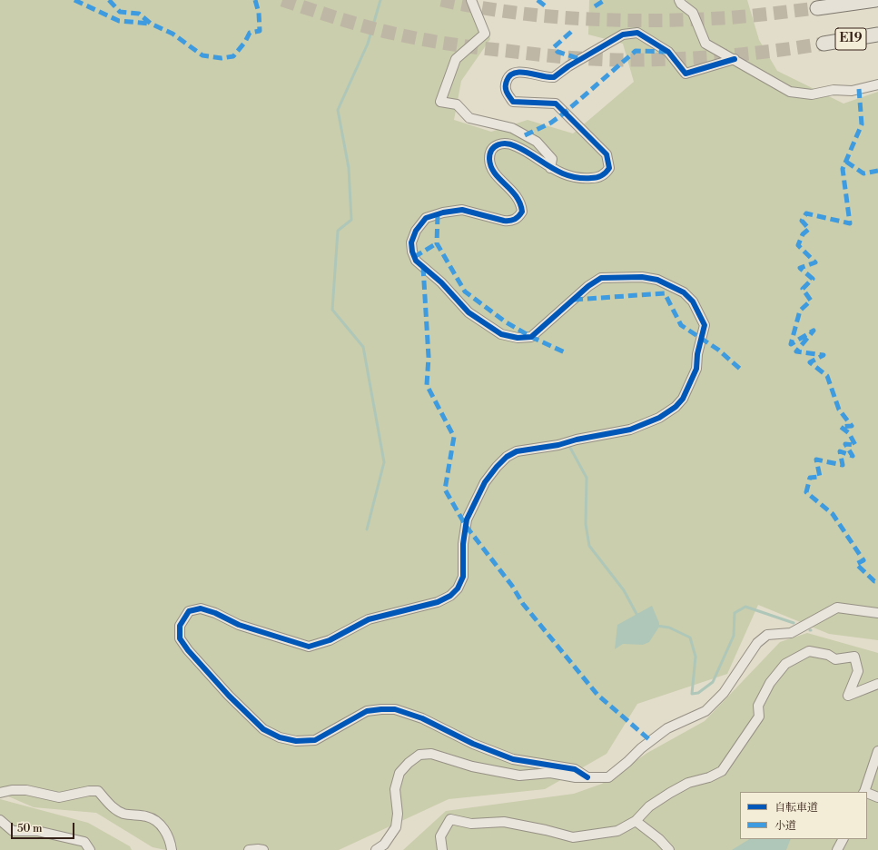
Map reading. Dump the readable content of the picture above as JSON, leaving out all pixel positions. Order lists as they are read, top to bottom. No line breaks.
{"streets":{"highway":["E19"]},"legend":["自転車道","小道"],"scale_bar":"50 m"}
